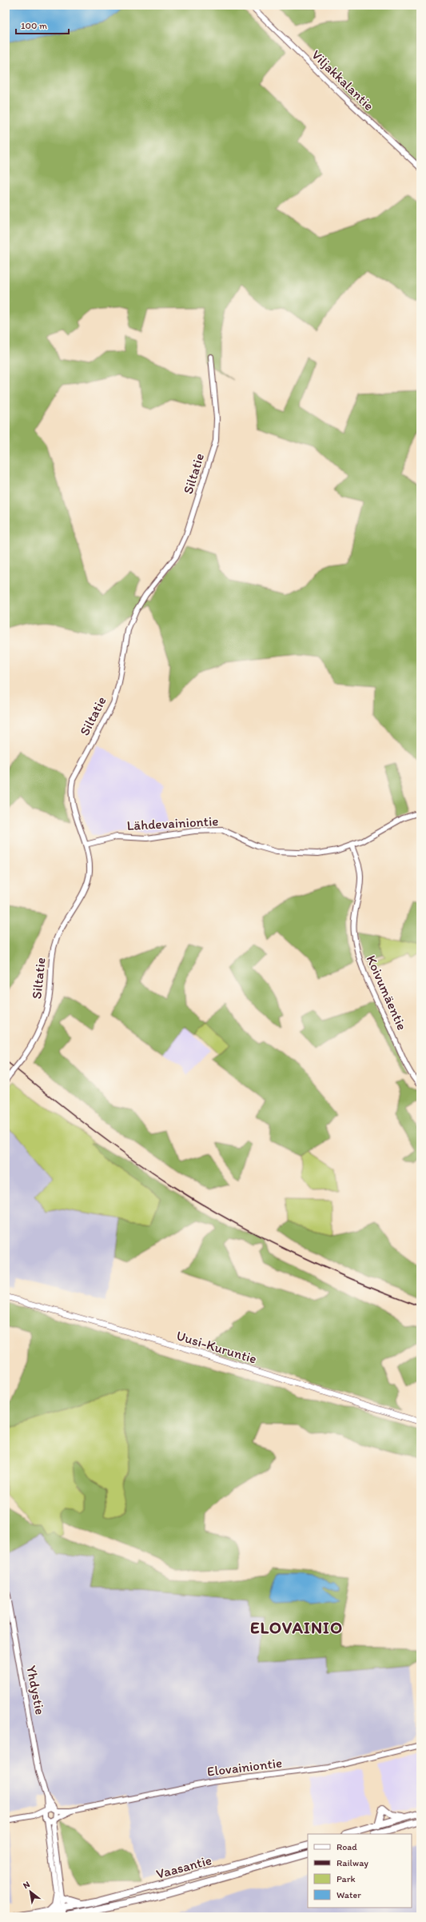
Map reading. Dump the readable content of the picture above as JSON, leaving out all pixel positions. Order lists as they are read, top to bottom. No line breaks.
{"streets":{"highway":["Vaasantie"],"main road":["Uusi-Kuruntie"],"street":["Viljakkalantie","Siltatie","Lähdevainiontie","Koivumäentie","Yhdystie","Elovainiontie"]},"crossings":[["Siltatie","Lähdevainiontie"],["Lähdevainiontie","Koivumäentie"],["Yhdystie","Elovainiontie"],["Yhdystie","Vaasantie"]],"districts":["ELOVAINIO"],"legend":["Road","Railway","Park","Water"],"scale_bar":"100 m","north":"top left"}
